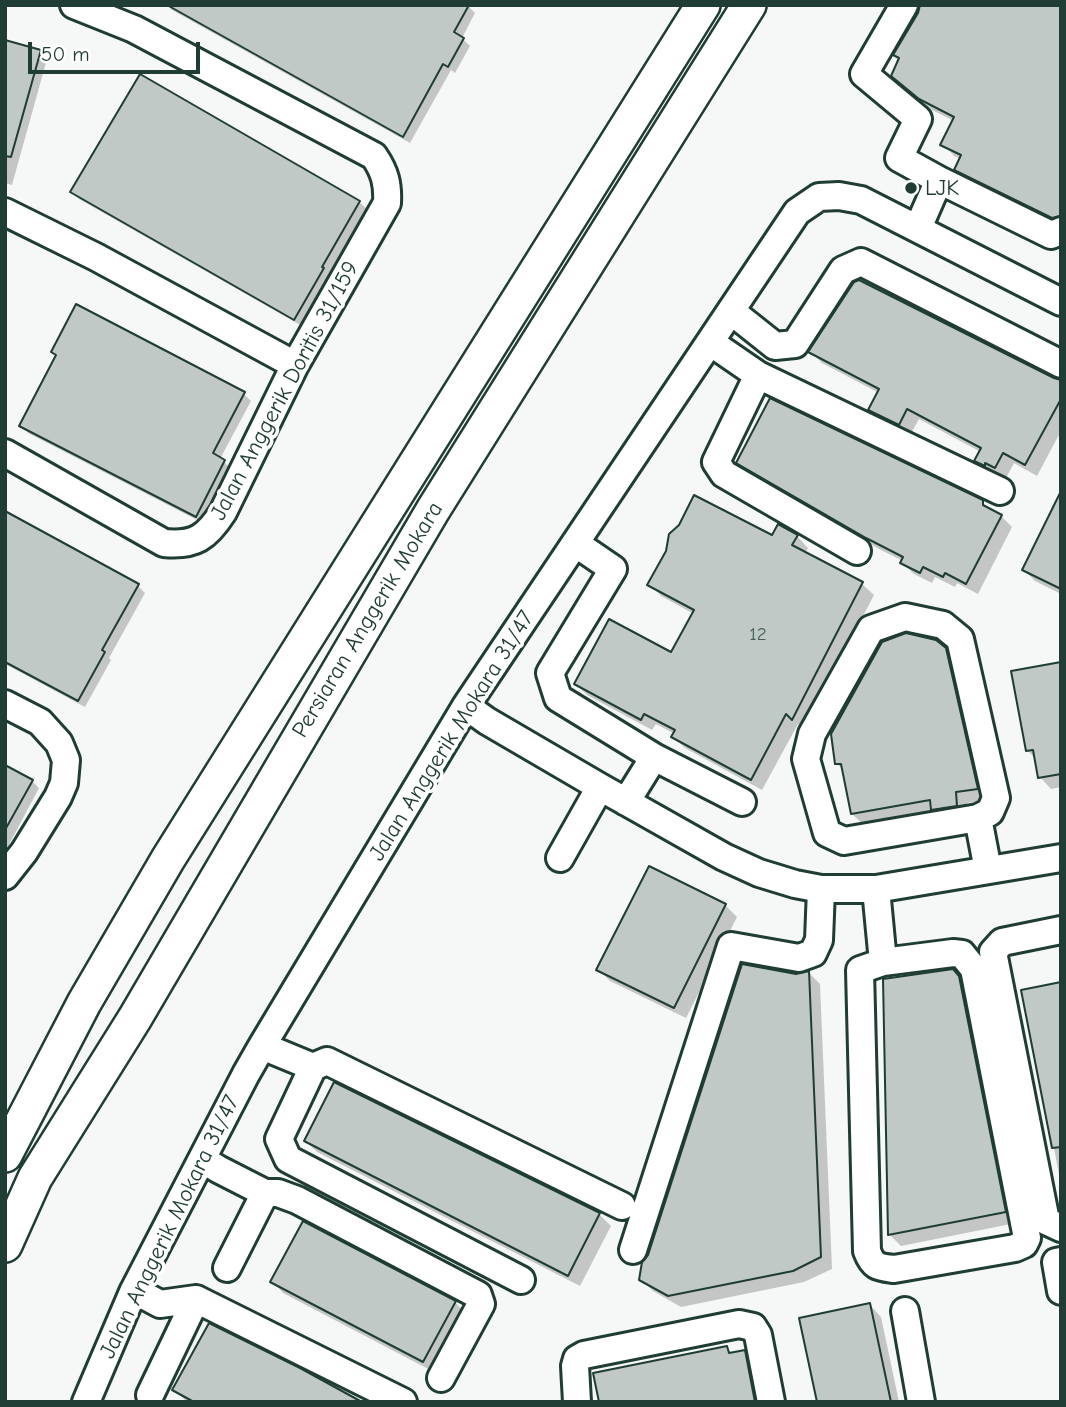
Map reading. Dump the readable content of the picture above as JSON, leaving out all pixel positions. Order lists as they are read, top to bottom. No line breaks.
{"streets":{"main road":["Persiaran Anggerik Mokara"],"street":["Jalan Anggerik Doritis 31/159","Jalan Anggerik Mokara 31/47"]},"places":["LJK"],"house_numbers":["12"],"scale_bar":"50 m"}
